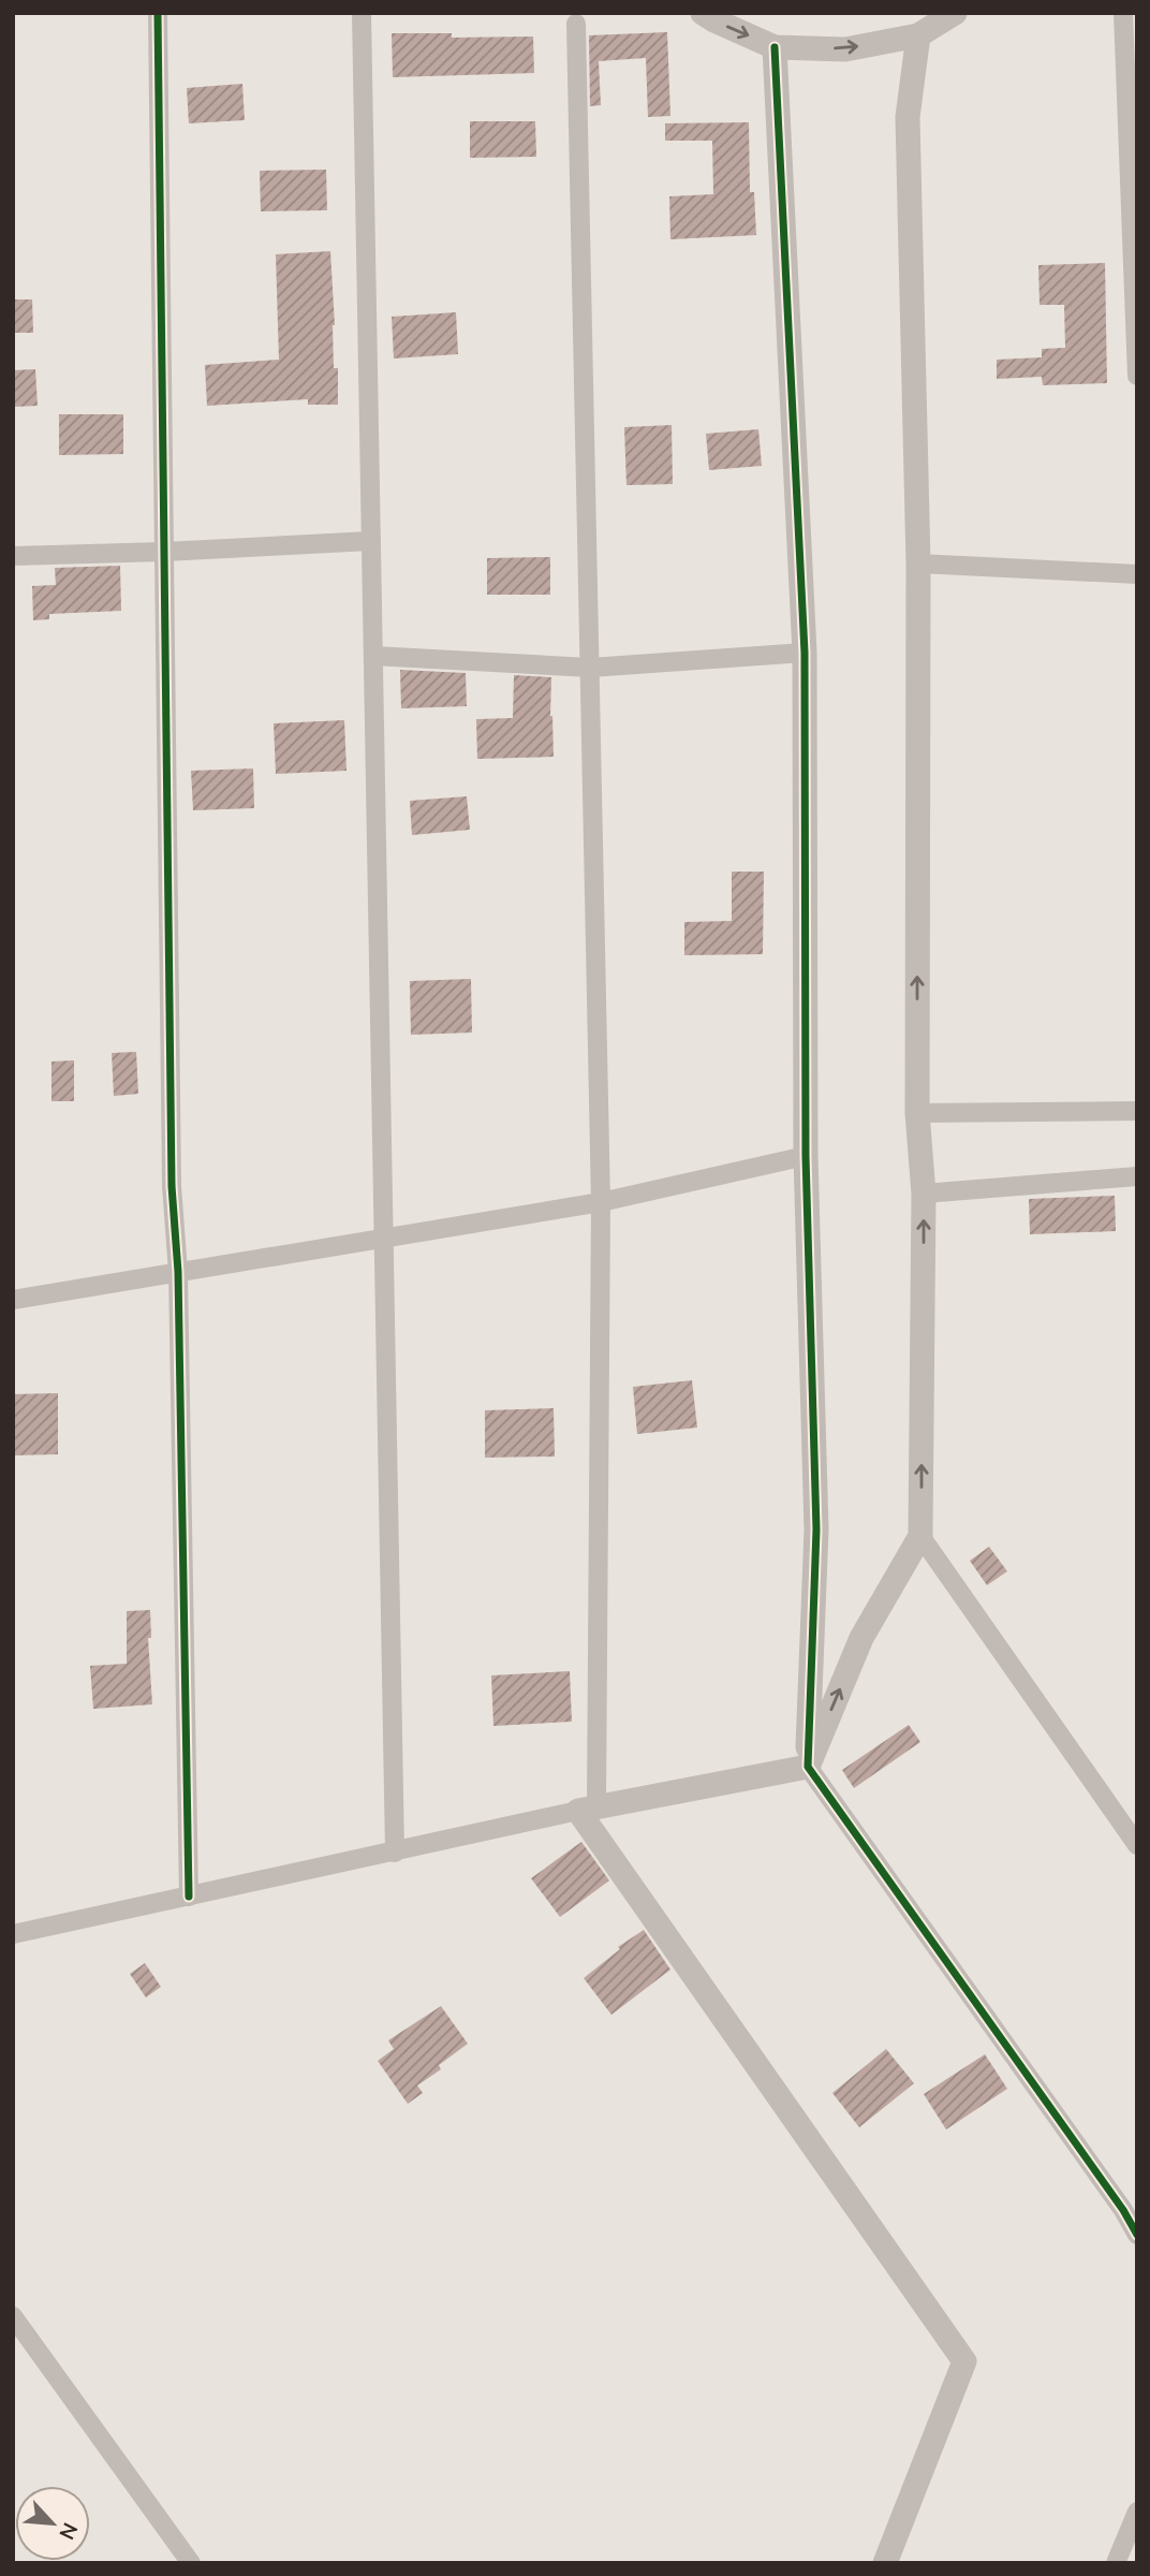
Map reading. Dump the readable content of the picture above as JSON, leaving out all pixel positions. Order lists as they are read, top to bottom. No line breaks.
{"north":"bottom right"}
